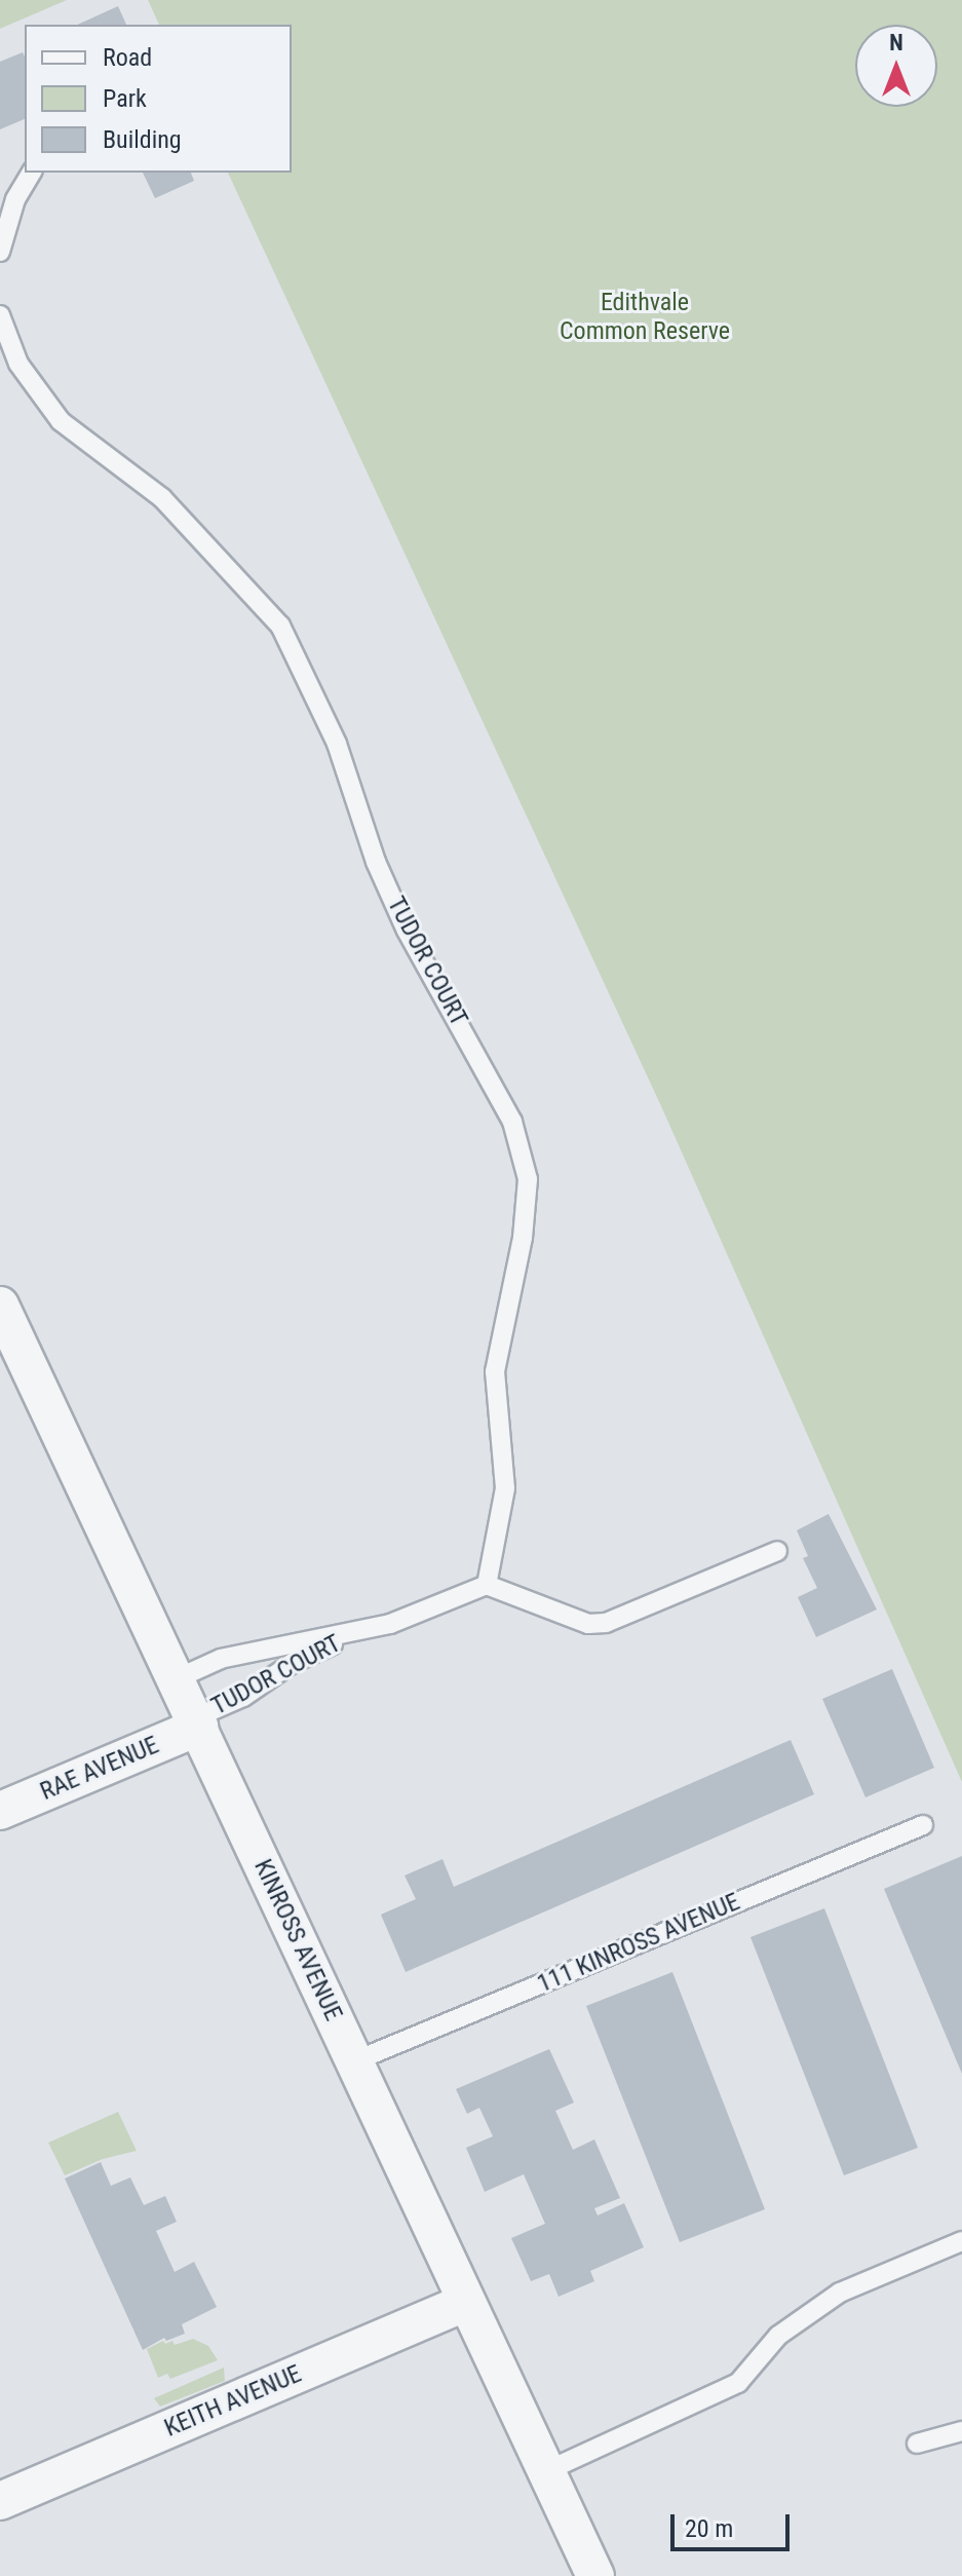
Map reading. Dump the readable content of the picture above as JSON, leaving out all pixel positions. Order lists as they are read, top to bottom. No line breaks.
{"streets":{"street":["RAE AVENUE","KINROSS AVENUE","KEITH AVENUE"],"lane":["TUDOR COURT","111 KINROSS AVENUE"]},"crossings":[["TUDOR COURT","RAE AVENUE"],["TUDOR COURT","KINROSS AVENUE"],["RAE AVENUE","KINROSS AVENUE"],["KINROSS AVENUE","111 KINROSS AVENUE"],["KINROSS AVENUE","KEITH AVENUE"]],"parks":["Edithvale Common Reserve"],"legend":["Road","Park","Building"],"scale_bar":"20 m","north":"top"}
